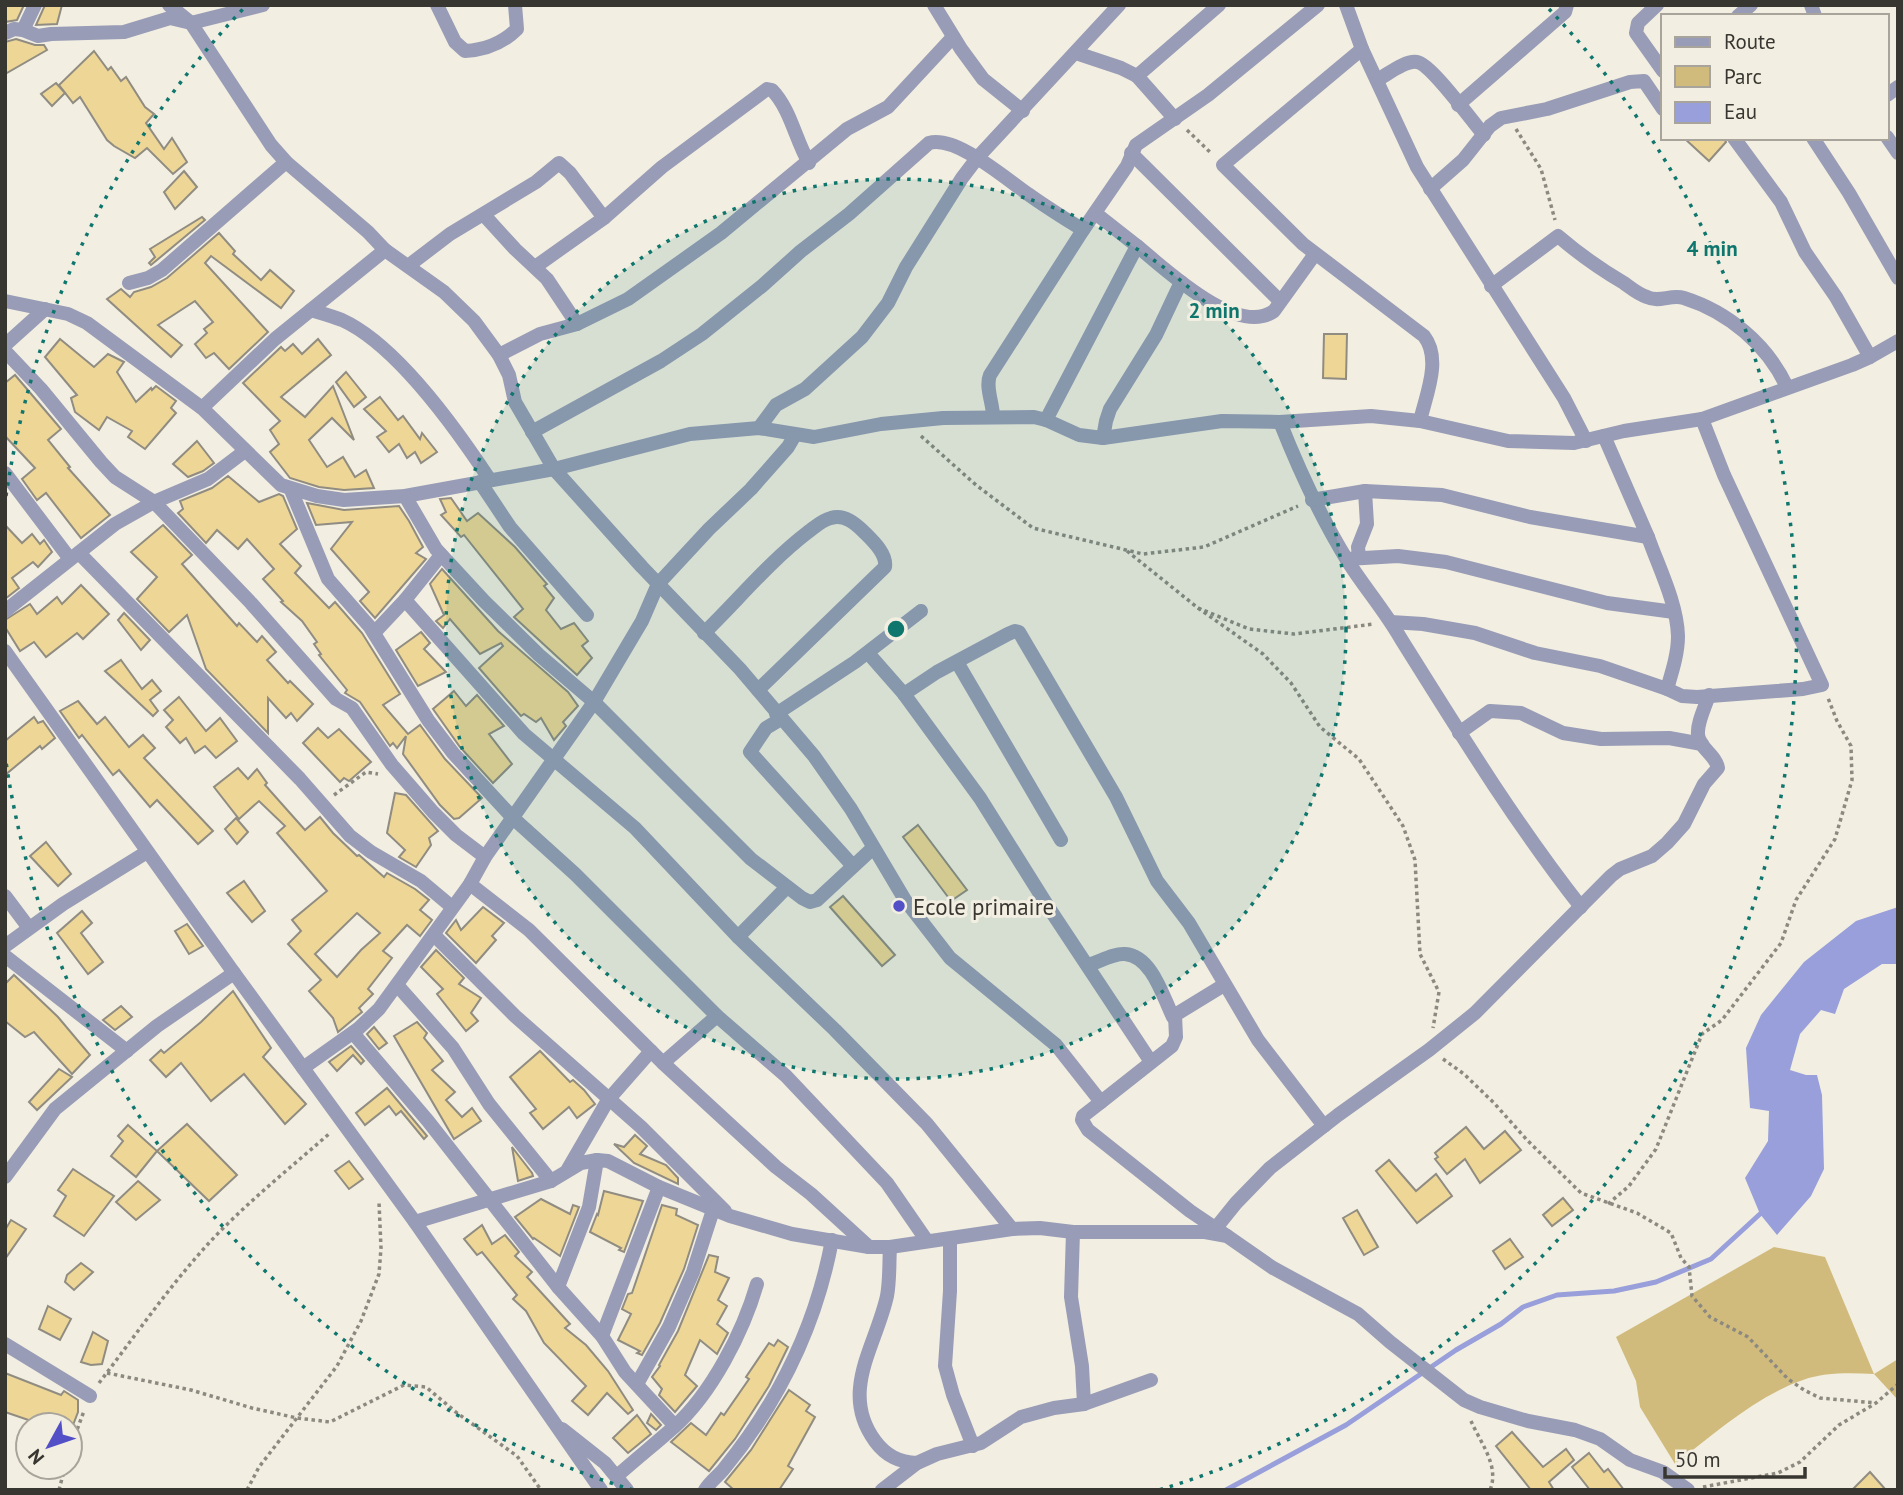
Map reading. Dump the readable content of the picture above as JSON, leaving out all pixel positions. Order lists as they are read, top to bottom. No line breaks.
{"places":["Ecole primaire"],"legend":["Route","Parc","Eau"],"scale_bar":"50 m","north":"bottom left","rings":["4 min","2 min"]}
